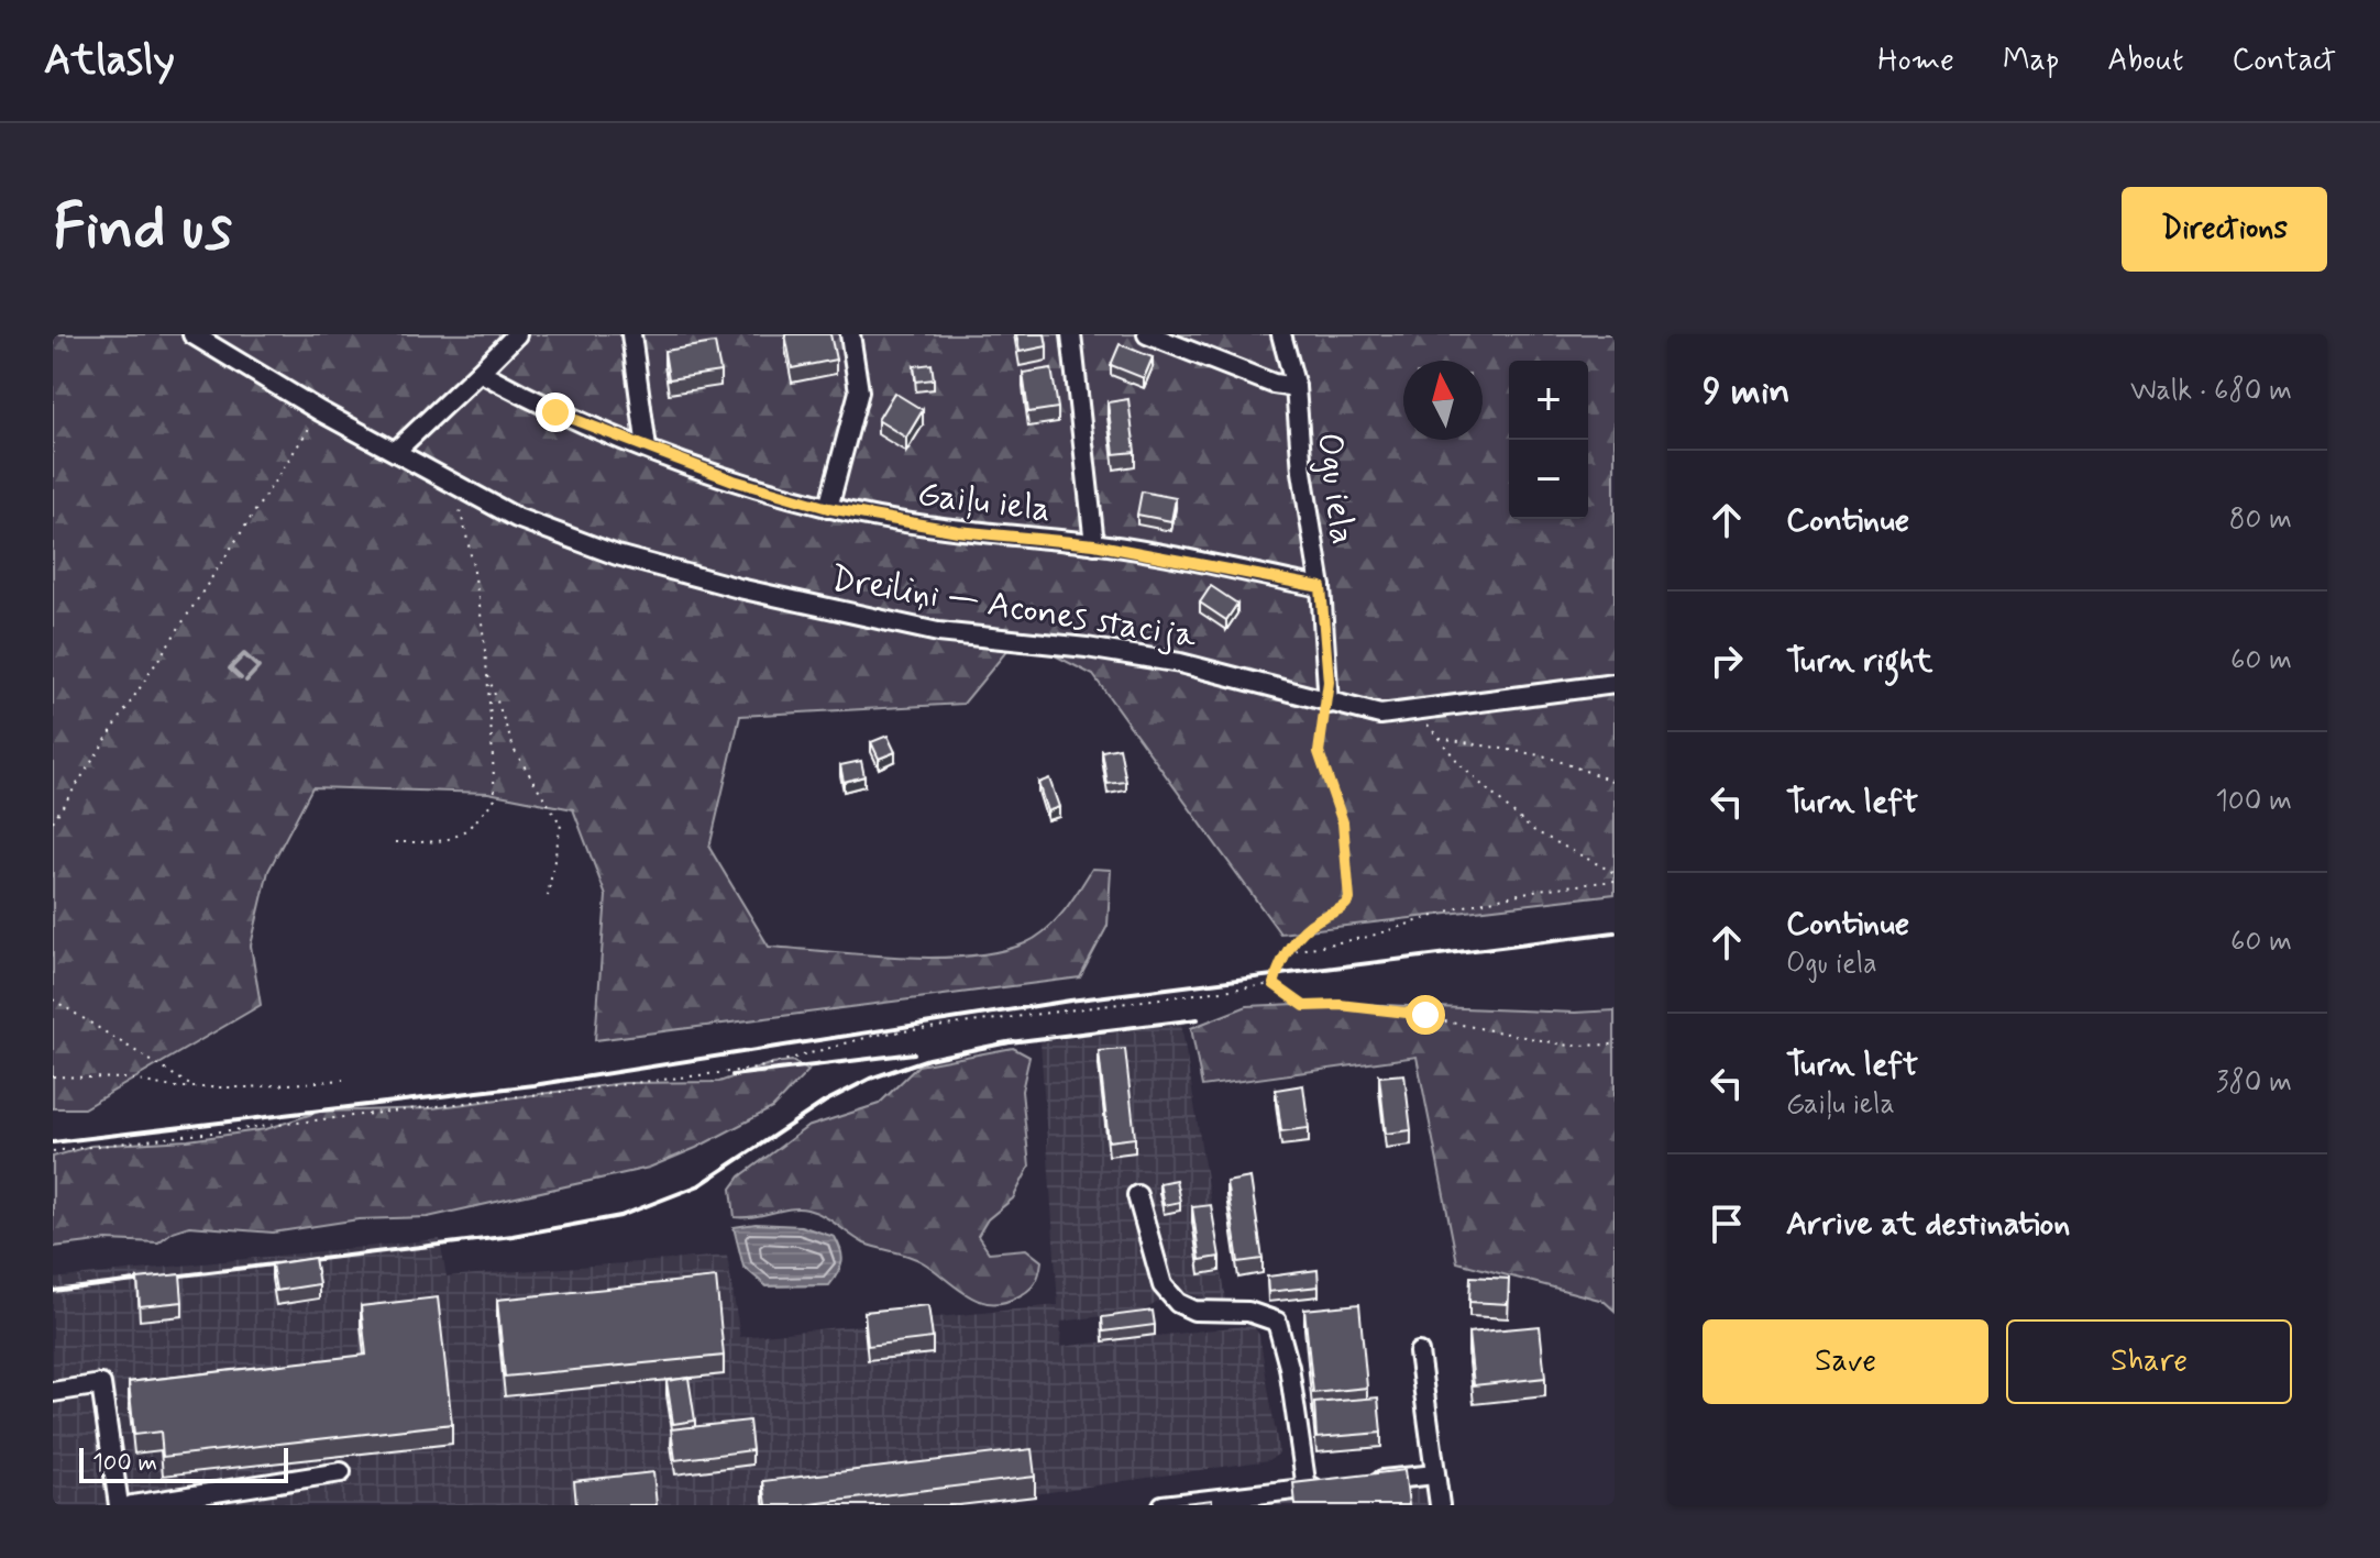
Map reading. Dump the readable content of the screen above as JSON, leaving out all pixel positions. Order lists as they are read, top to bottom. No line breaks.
{"streets":{"street":["Ogu iela","Gaiļu iela","Dreiliņi — Acones stacija"]},"crossings":[["Ogu iela","Gaiļu iela"],["Ogu iela","Dreiliņi — Acones stacija"]],"scale_bar":"100 m","north":"top","page":{"header":"Atlasly","nav":["Home","Map","About","Contact"],"buttons":["Directions",["Save","Share"]],"title":"Find us","heading":["9 min","Walk · 680 m"],"map_buttons":["+","−"],"list":[["Continue","80 m"],["Turn right","60 m"],["Turn left","100 m"],["Continue","Ogu iela","60 m"],["Turn left","Gaiļu iela","380 m"],"Arrive at destination"],"scale":"100 m"}}
